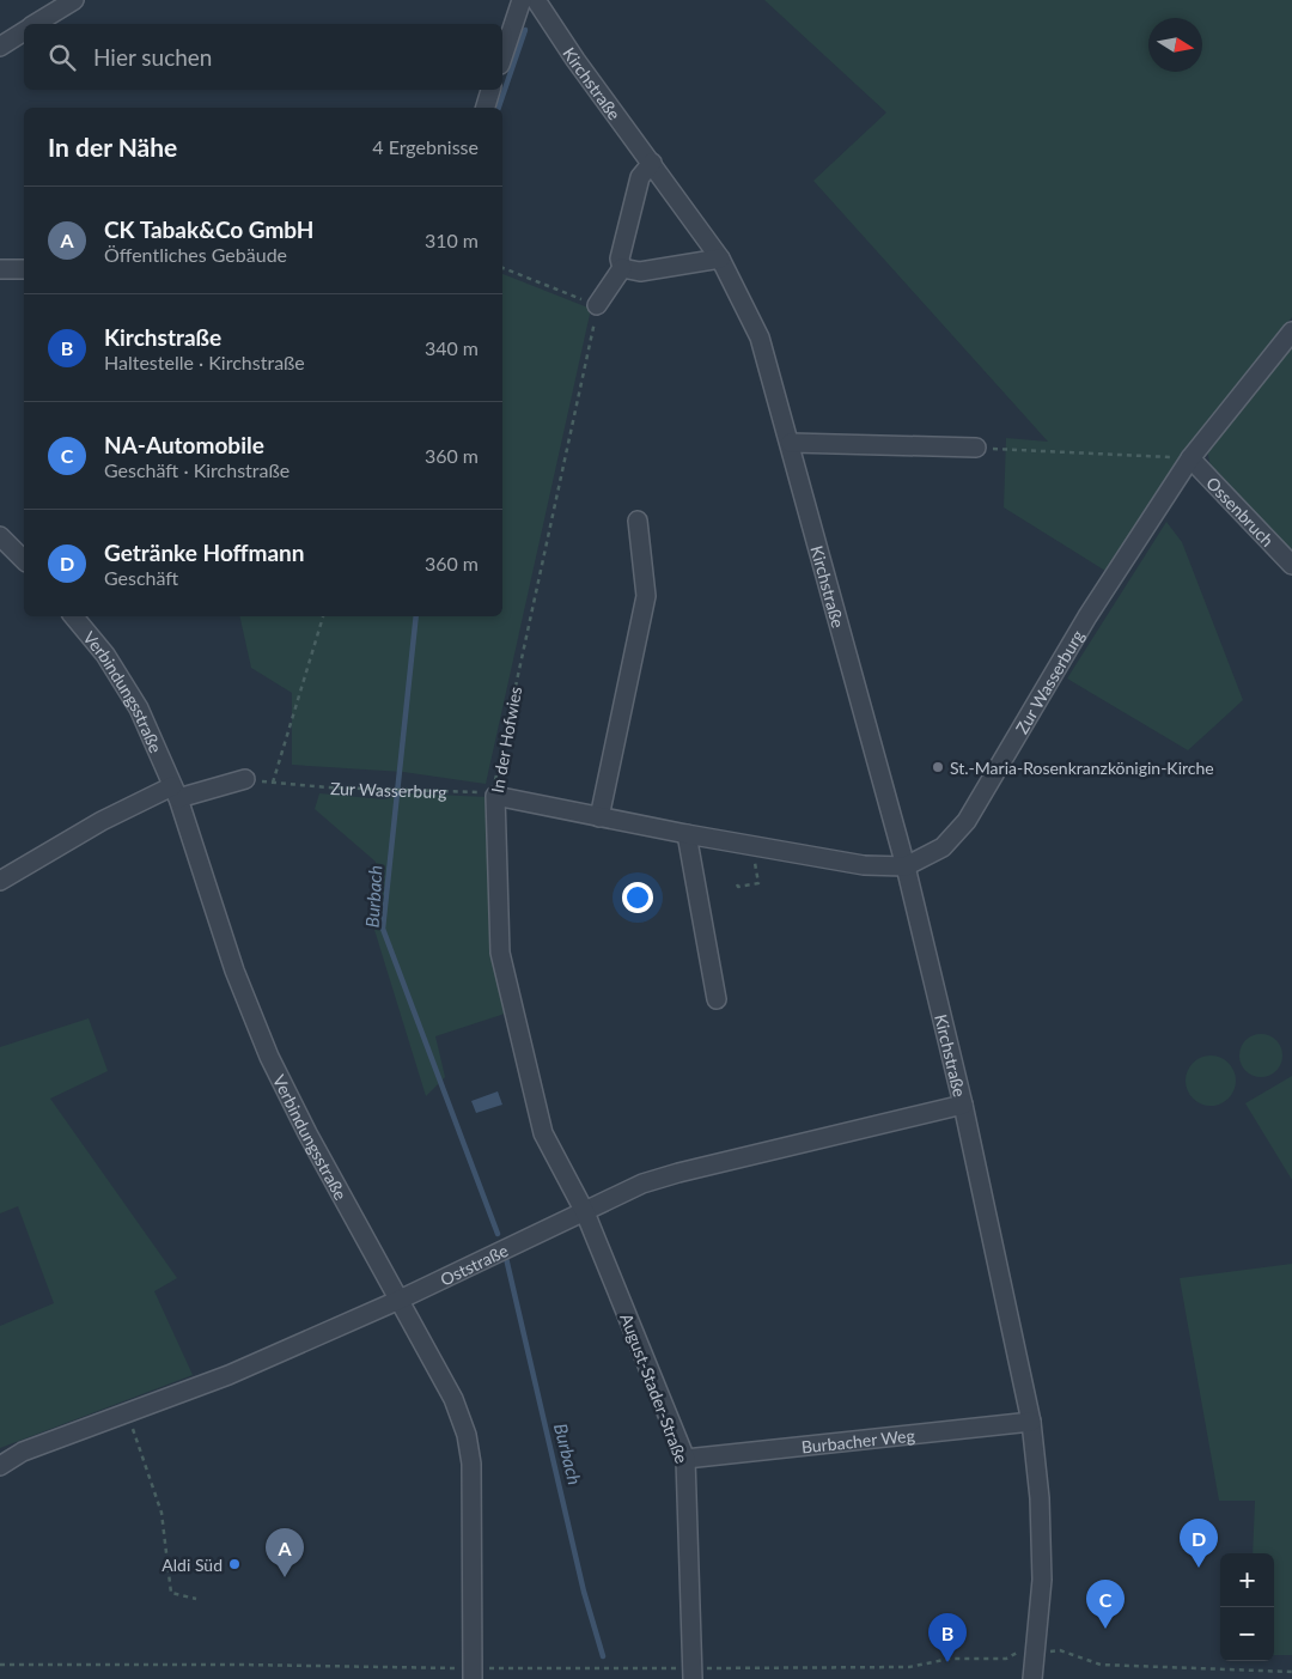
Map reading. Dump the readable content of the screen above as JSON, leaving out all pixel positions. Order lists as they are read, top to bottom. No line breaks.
{"streets":{"street":["Kirchstraße","Ossenbruch","Zur Wasserburg","Verbindungsstraße","In der Hofwies","Oststraße","August-Stader-Straße","Burbacher Weg"]},"crossings":[["Kirchstraße","Zur Wasserburg"],["Kirchstraße","Oststraße"],["Kirchstraße","Burbacher Weg"],["Ossenbruch","Zur Wasserburg"],["Zur Wasserburg","In der Hofwies"],["Verbindungsstraße","Oststraße"],["In der Hofwies","Oststraße"],["In der Hofwies","August-Stader-Straße"],["Oststraße","August-Stader-Straße"],["August-Stader-Straße","Burbacher Weg"]],"water":["Burbach"],"places":["St.-Maria-Rosenkranzkönigin-Kirche","Aldi Süd"],"north":"right","page":{"search":"Hier suchen","heading":["In der Nähe","4 Ergebnisse"],"list":[{"mark":"A","name":"CK Tabak&Co GmbH","note":"Öffentliches Gebäude","value":"310 m"},{"mark":"B","name":"Kirchstraße","note":"Haltestelle · Kirchstraße","value":"340 m"},{"mark":"C","name":"NA-Automobile","note":"Geschäft · Kirchstraße","value":"360 m"},{"mark":"D","name":"Getränke Hoffmann","note":"Geschäft","value":"360 m"}],"pins":["D","A","C","B"],"map_buttons":["+","−"]}}
